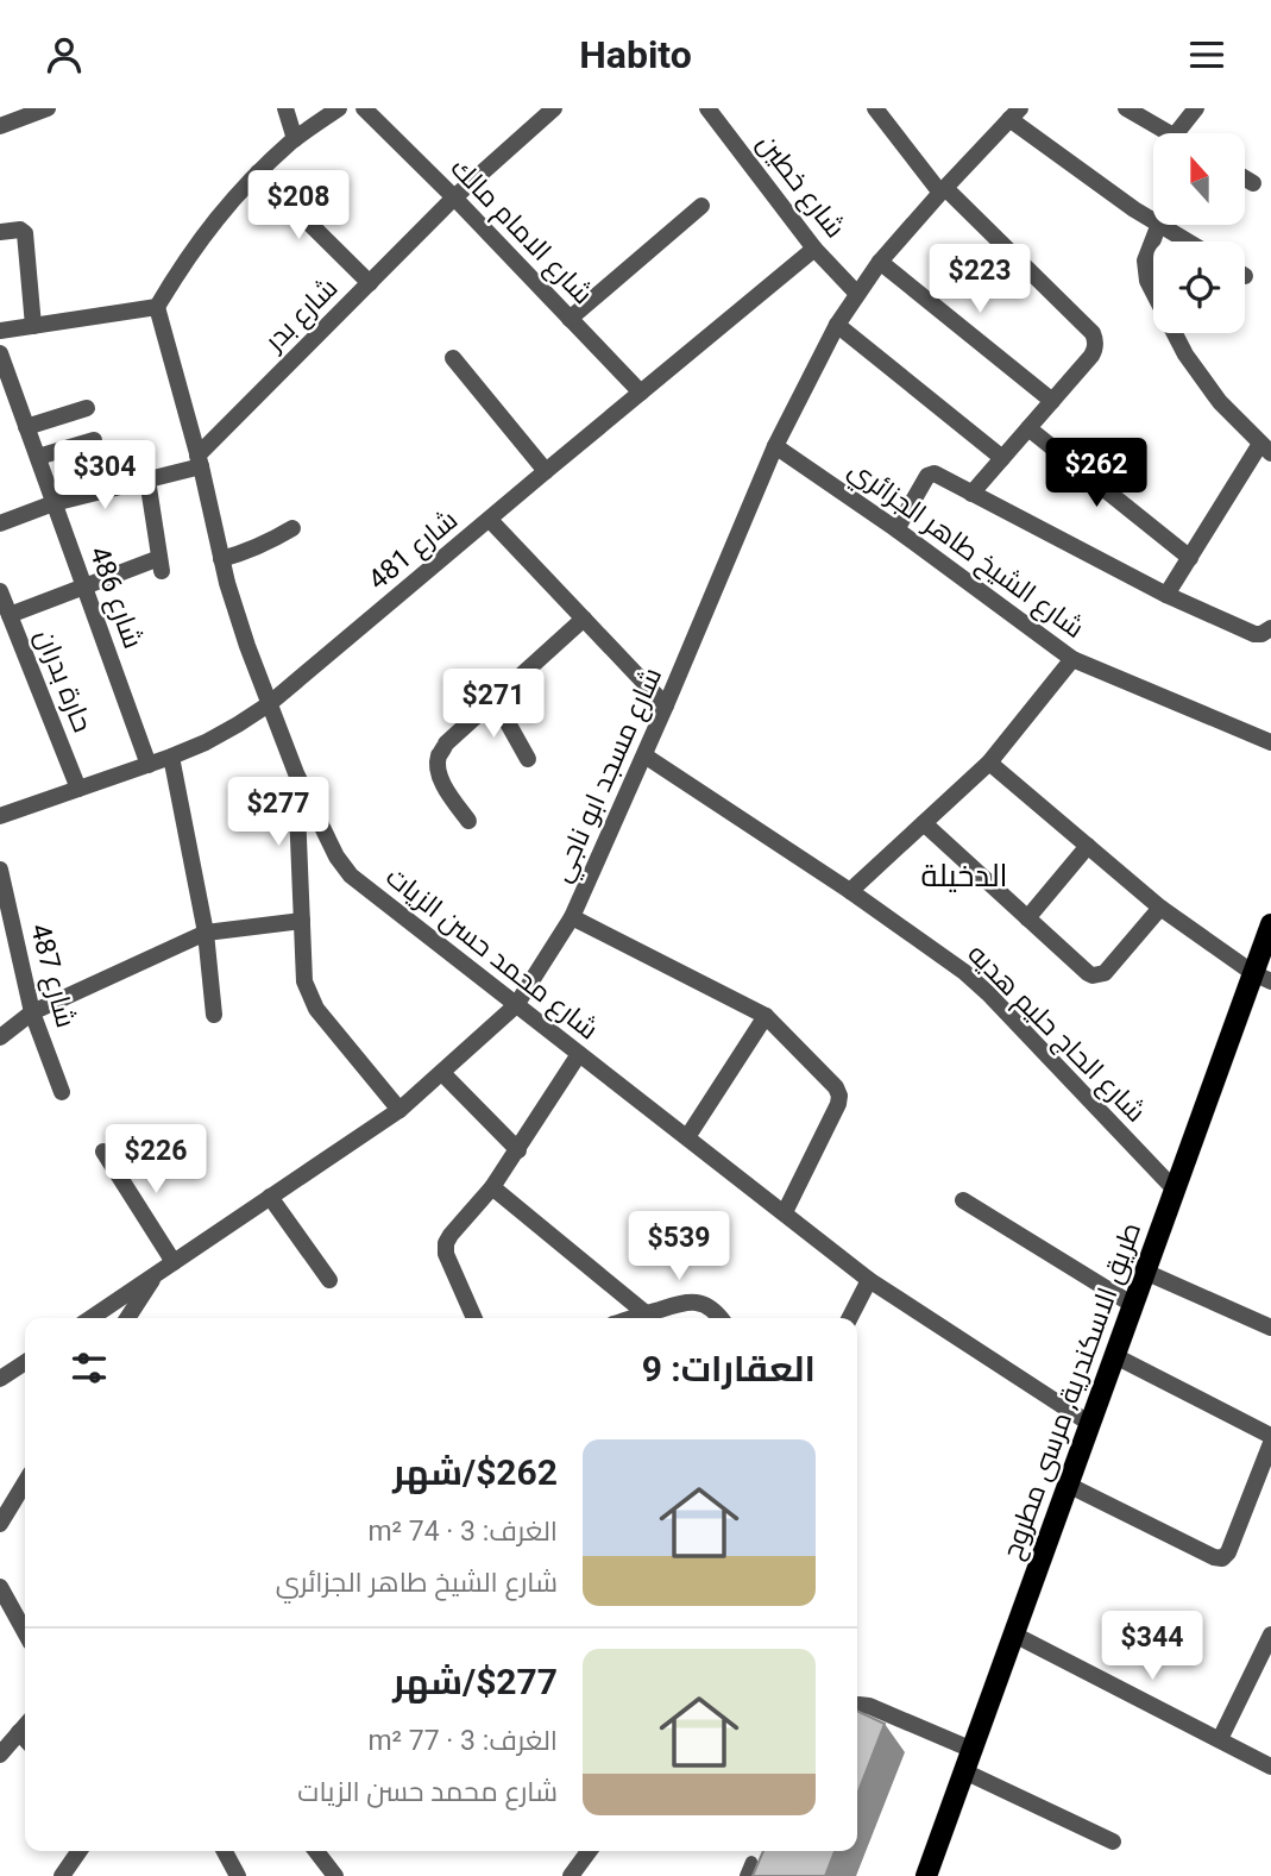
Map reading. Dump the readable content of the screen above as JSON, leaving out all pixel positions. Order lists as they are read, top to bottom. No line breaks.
{"streets":{"main road":["طريق الاسكندرية, مرسى مطروح"],"street":["شارع خطين","شارع الامام مالك","شارع بدر","شارع الشيخ طاهر الجزائري","شارع 481","شارع 486","حارة بدران","شارع مسجد ابو ناجي","شارع محمد حسن الزيات","شارع 487","شارع الحاج حليم هديه"]},"crossings":[["شارع خطين","شارع 481"],["شارع خطين","شارع مسجد ابو ناجي"],["شارع الامام مالك","شارع بدر"],["شارع الامام مالك","شارع 481"],["شارع بدر","شارع محمد حسن الزيات"],["شارع الشيخ طاهر الجزائري","شارع مسجد ابو ناجي"],["شارع 481","شارع 486"],["شارع 481","حارة بدران"],["شارع 481","شارع محمد حسن الزيات"],["شارع مسجد ابو ناجي","شارع محمد حسن الزيات"],["شارع مسجد ابو ناجي","شارع الحاج حليم هديه"],["شارع محمد حسن الزيات","طريق الاسكندرية, مرسى مطروح"],["شارع الحاج حليم هديه","طريق الاسكندرية, مرسى مطروح"]],"districts":["الدخيلة"],"north":"top","page":{"header":"Habito","price":["$208","$223","$262","$304","$271","$277","$226","$539","$344"],"heading":"العقارات: 9","list":[{"name":"$262/شهر","note":"الغرف: 3 · 74 m² · شارع الشيخ طاهر الجزائري"},{"name":"$277/شهر","note":"الغرف: 3 · 77 m² · شارع محمد حسن الزيات"}]}}
